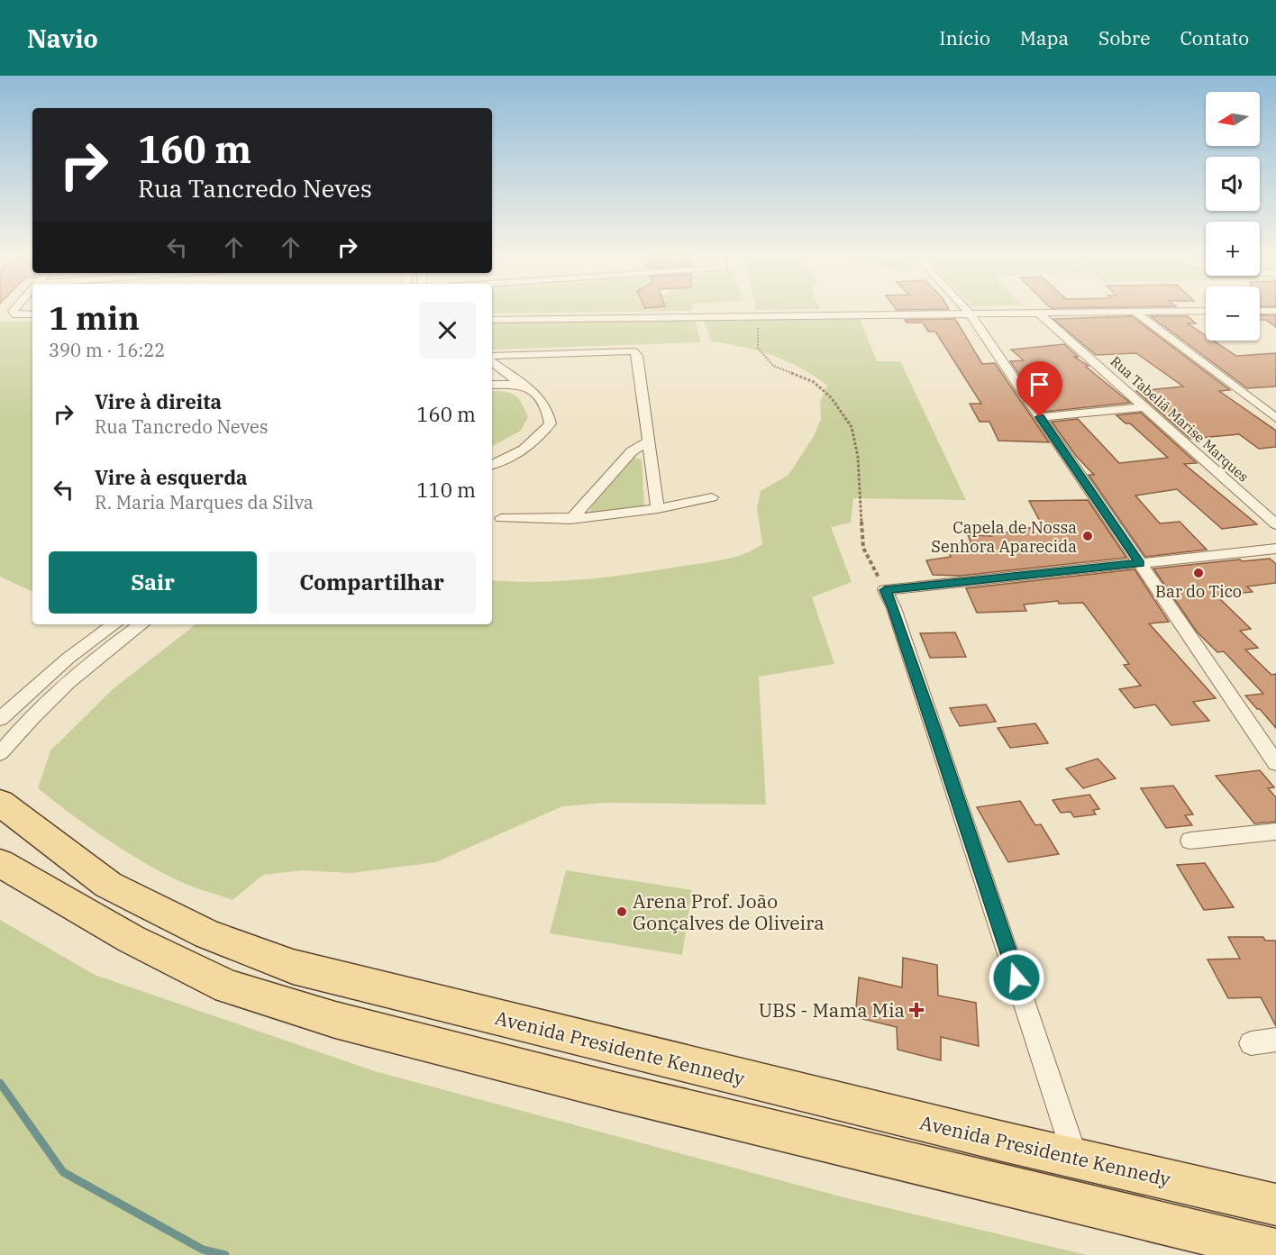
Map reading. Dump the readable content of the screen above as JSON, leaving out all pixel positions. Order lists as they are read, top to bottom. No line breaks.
{"streets":{"main road":["Avenida Presidente Kennedy"],"street":["Rua Tabeliã Marise Marques"]},"places":{"other":["Capela de Nossa Senhora Aparecida","Bar do Tico","Arena Prof. João Gonçalves de Oliveira"],"health":["UBS - Mama Mia"]},"north":"left","page":{"header":"Navio","nav":["Início","Mapa","Sobre","Contato"],"map_buttons":["+","−"],"turn":["160 m","Rua Tancredo Neves"],"heading":["1 min","390 m · 16:22"],"list":[{"name":"Vire à direita","note":"Rua Tancredo Neves","value":"160 m"},{"name":"Vire à esquerda","note":"R. Maria Marques da Silva","value":"110 m"}],"buttons":["Sair","Compartilhar"]}}
